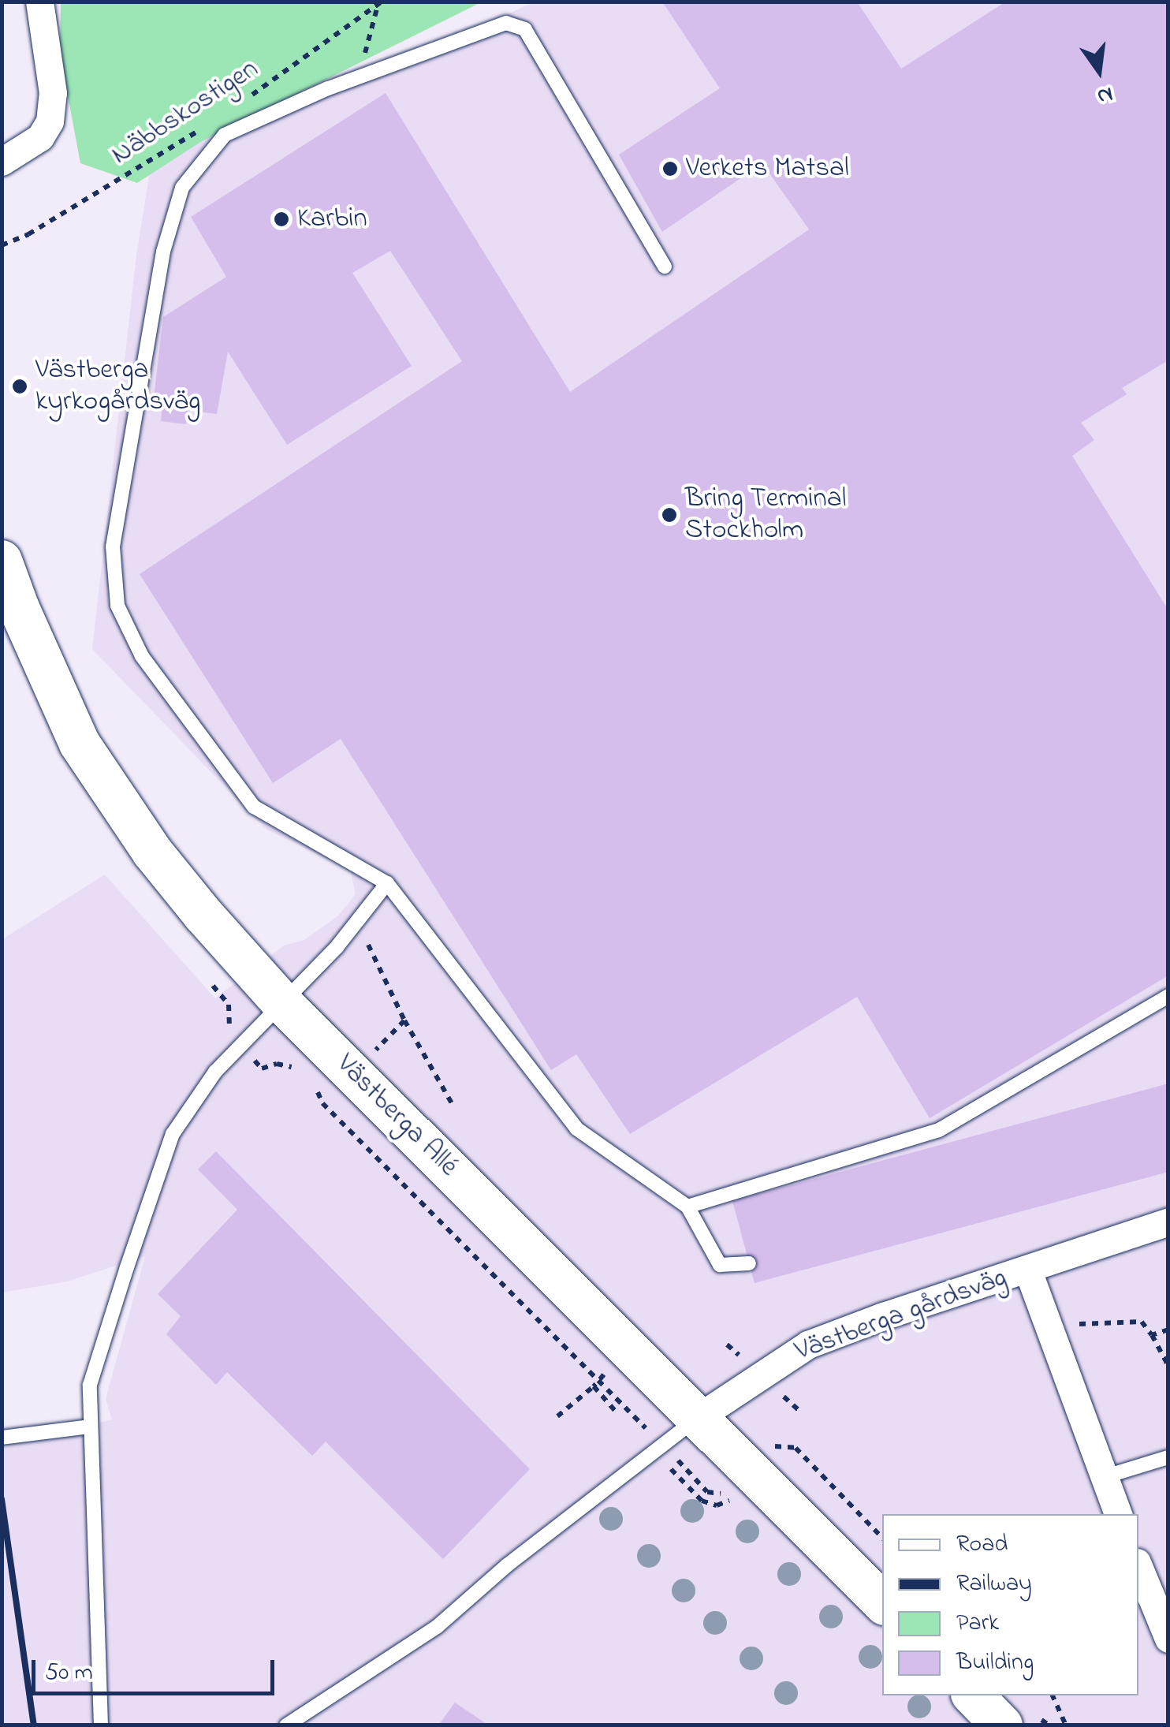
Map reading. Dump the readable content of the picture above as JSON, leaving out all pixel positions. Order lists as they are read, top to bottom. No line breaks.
{"streets":{"street":["Västberga Allé","Västberga gårdsväg"],"path":["Näbbskostigen"]},"crossings":[["Västberga Allé","Västberga gårdsväg"]],"places":["Verkets Matsal","Karbin","Västberga kyrkogårdsväg","Bring Terminal Stockholm"],"legend":["Road","Railway","Park","Building"],"scale_bar":"50 m","north":"bottom"}
